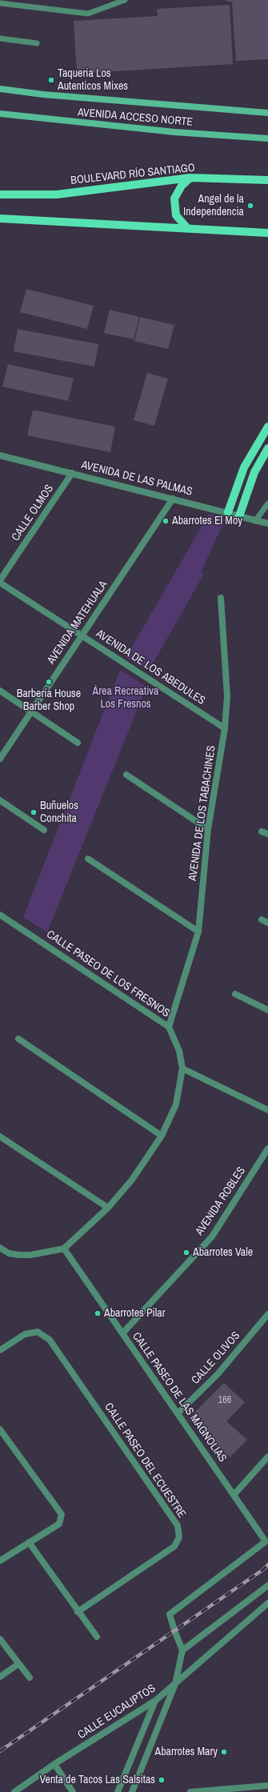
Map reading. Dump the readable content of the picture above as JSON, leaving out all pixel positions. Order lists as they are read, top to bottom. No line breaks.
{"streets":{"main road":["AVENIDA ACCESO NORTE","BOULEVARD RÍO SANTIAGO"],"street":["AVENIDA DE LAS PALMAS","CALLE OLMOS","AVENIDA MATEHUALA","AVENIDA DE LOS ABEDULES","AVENIDA DE LOS TABACHINES","CALLE PASEO DE LOS FRESNOS","AVENIDA ROBLES","CALLE OLIVOS","CALLE PASEO DE LAS MAGNOLIAS","CALLE PASEO DEL ECUESTRE","CALLE EUCALIPTOS"]},"crossings":[["AVENIDA DE LAS PALMAS","CALLE OLMOS"],["AVENIDA DE LAS PALMAS","AVENIDA MATEHUALA"],["AVENIDA MATEHUALA","AVENIDA DE LOS ABEDULES"],["AVENIDA DE LOS ABEDULES","AVENIDA DE LOS TABACHINES"],["AVENIDA DE LOS TABACHINES","CALLE PASEO DE LOS FRESNOS"],["CALLE PASEO DE LOS FRESNOS","CALLE PASEO DE LAS MAGNOLIAS"],["AVENIDA ROBLES","CALLE PASEO DE LAS MAGNOLIAS"],["CALLE OLIVOS","CALLE PASEO DE LAS MAGNOLIAS"]],"parks":["Área Recreativa Los Fresnos"],"places":["Taqueria Los Autenticos Mixes","Angel de la Independencia","Abarrotes El Moy","Barbería House Barber Shop","Buñuelos Conchita","Abarrotes Vale","Abarrotes Pilar","Abarrotes Mary","Venta de Tacos Las Salsitas"],"house_numbers":["166"]}
